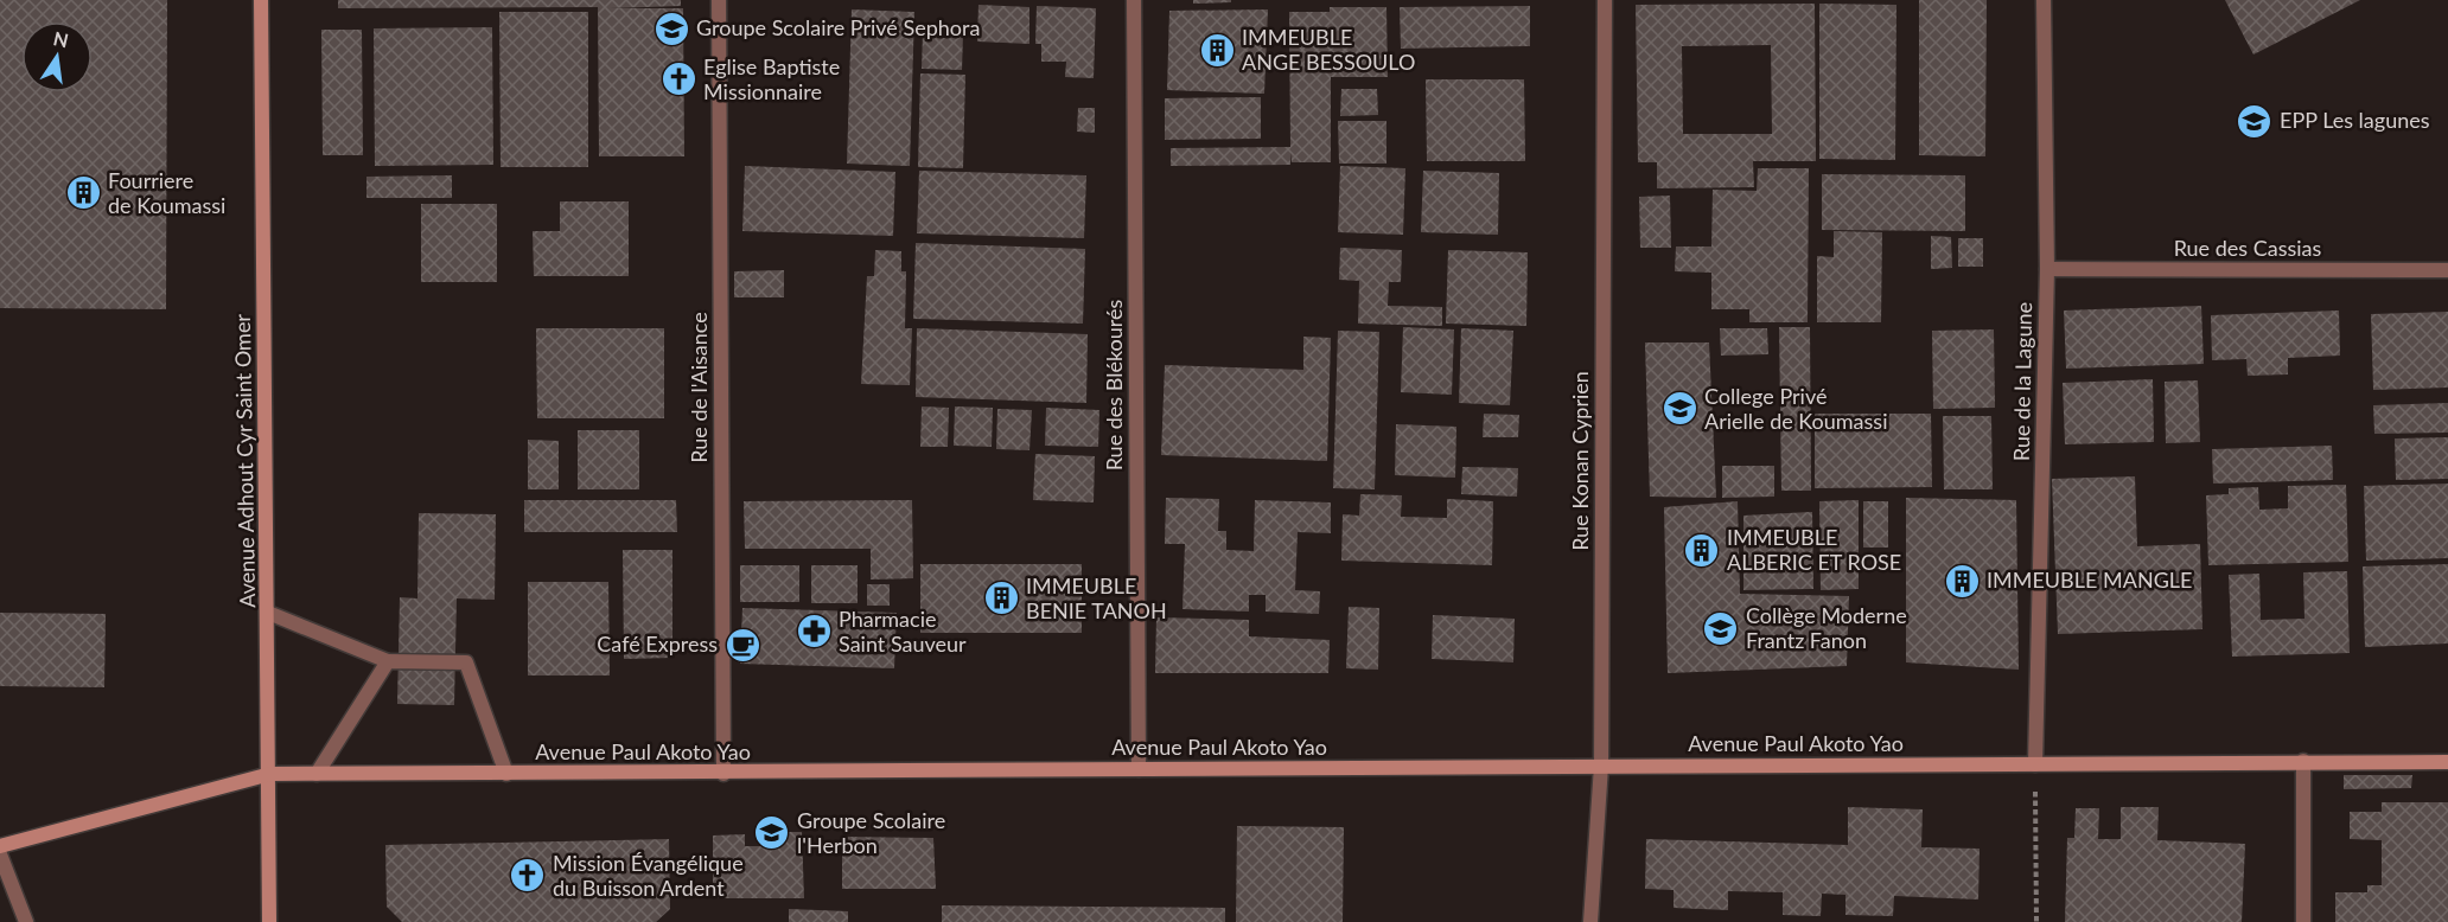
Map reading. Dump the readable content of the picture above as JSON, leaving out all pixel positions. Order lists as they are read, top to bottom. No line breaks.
{"streets":{"street":["Rue des Cassias","Rue de la Lagune","Rue des Blékourés","Rue de l'Aisance","Avenue Adhout Cyr Saint Omer","Rue Konan Cyprien","Avenue Paul Akoto Yao"]},"crossings":[["Rue des Cassias","Rue de la Lagune"],["Rue de la Lagune","Avenue Paul Akoto Yao"],["Rue des Blékourés","Avenue Paul Akoto Yao"],["Rue de l'Aisance","Avenue Paul Akoto Yao"],["Avenue Adhout Cyr Saint Omer","Avenue Paul Akoto Yao"],["Rue Konan Cyprien","Avenue Paul Akoto Yao"]],"places":{"school or university":["Groupe Scolaire Privé Sephora","EPP Les lagunes","College Privé Arielle de Koumassi","Collège Moderne Frantz Fanon","Groupe Scolaire l'Herbon"],"building":["IMMEUBLE ANGE BESSOULO","Fourriere de Koumassi","IMMEUBLE ALBERIC ET ROSE","IMMEUBLE MANGLE","IMMEUBLE BENIE TANOH"],"church":["Eglise Baptiste Missionnaire","Mission Évangélique du Buisson Ardent"],"pharmacy":["Pharmacie Saint Sauveur"],"cafe":["Café Express"]},"north":"top"}
